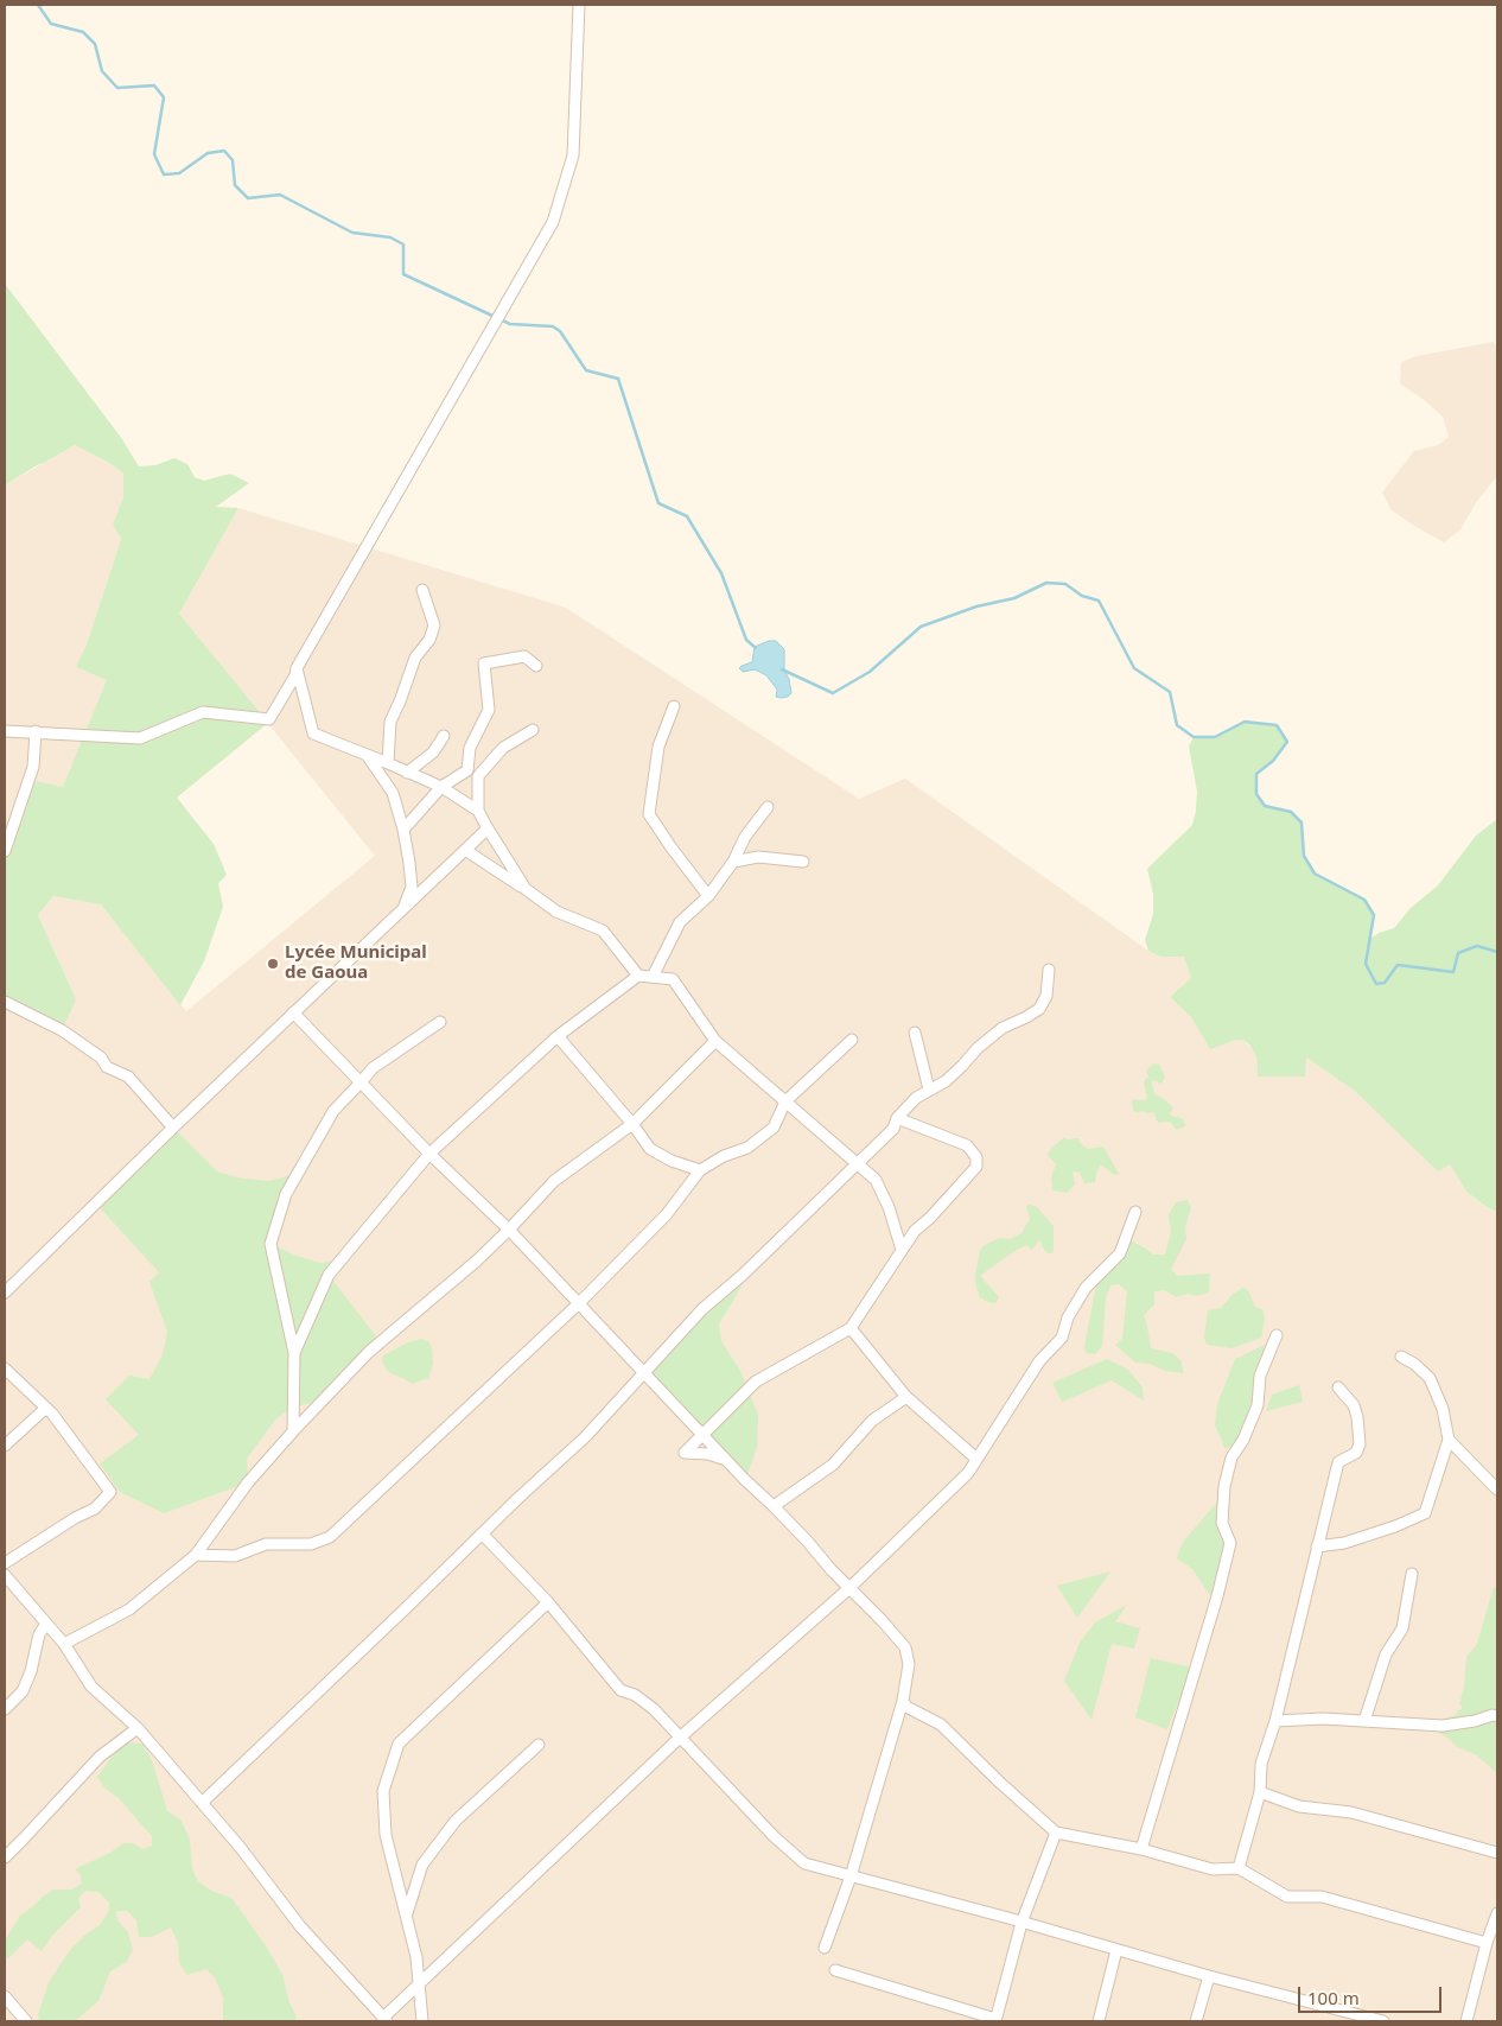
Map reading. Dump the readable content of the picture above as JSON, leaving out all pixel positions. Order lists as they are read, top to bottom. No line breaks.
{"places":["Lycée Municipal de Gaoua"],"scale_bar":"100 m"}
